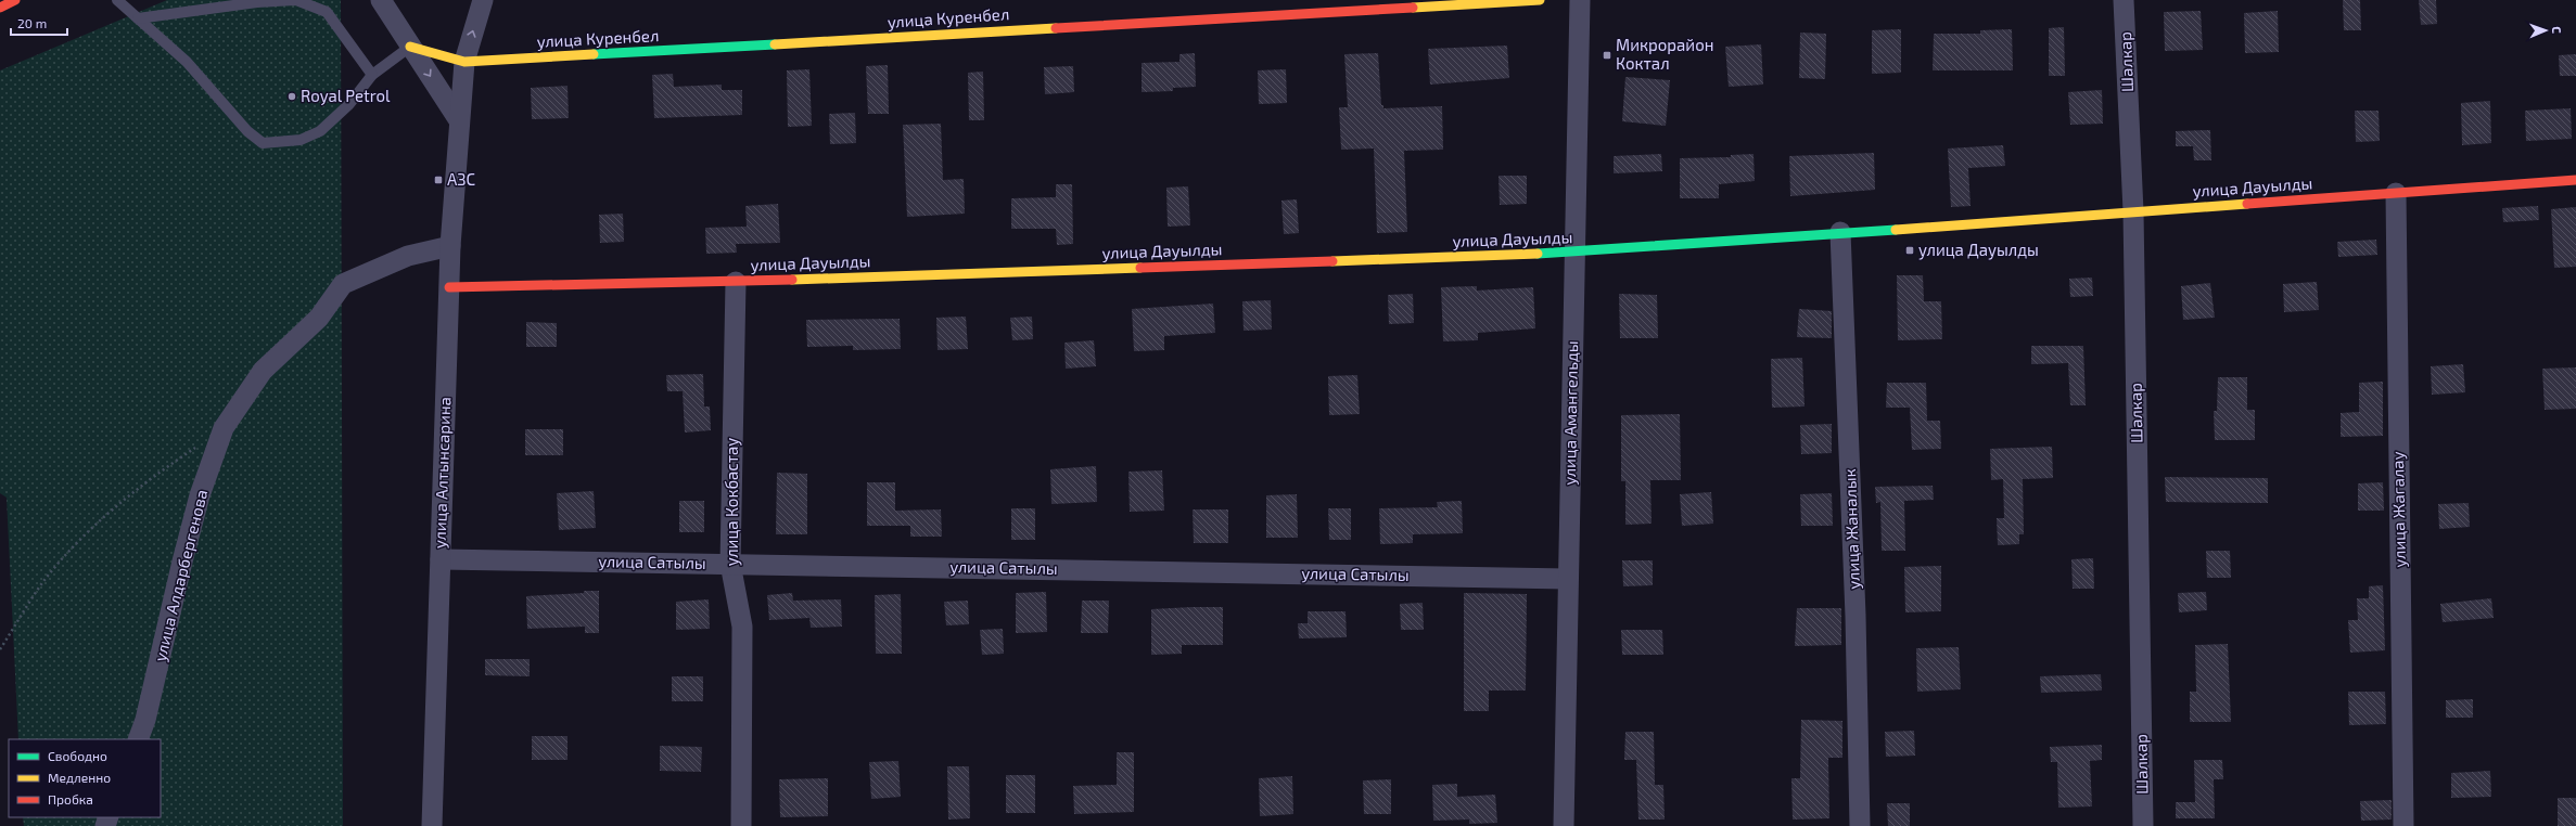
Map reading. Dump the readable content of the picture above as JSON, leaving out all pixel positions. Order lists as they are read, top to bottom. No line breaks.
{"streets":{"main road":["улица Куренбел","улица Дауылды"],"street":["Шалкар","улица Амангельды","улица Алтынсарина","улица Кокбастау","улица Жагалау","улица Жаналык","улица Сатылы","улица Алдарбергенова"]},"crossings":[["улица Куренбел","улица Алтынсарина"],["Шалкар","улица Дауылды"],["улица Дауылды","улица Амангельды"],["улица Дауылды","улица Алтынсарина"],["улица Дауылды","улица Кокбастау"],["улица Дауылды","улица Жагалау"],["улица Дауылды","улица Жаналык"],["улица Амангельды","улица Сатылы"],["улица Алтынсарина","улица Сатылы"],["улица Алтынсарина","улица Алдарбергенова"],["улица Кокбастау","улица Сатылы"]],"places":{"transit":["Микрорайон Коктал","АЗС","улица Дауылды"],"other":["Royal Petrol"]},"legend":["Свободно","Медленно","Пробка"],"scale_bar":"20 m","north":"right"}
